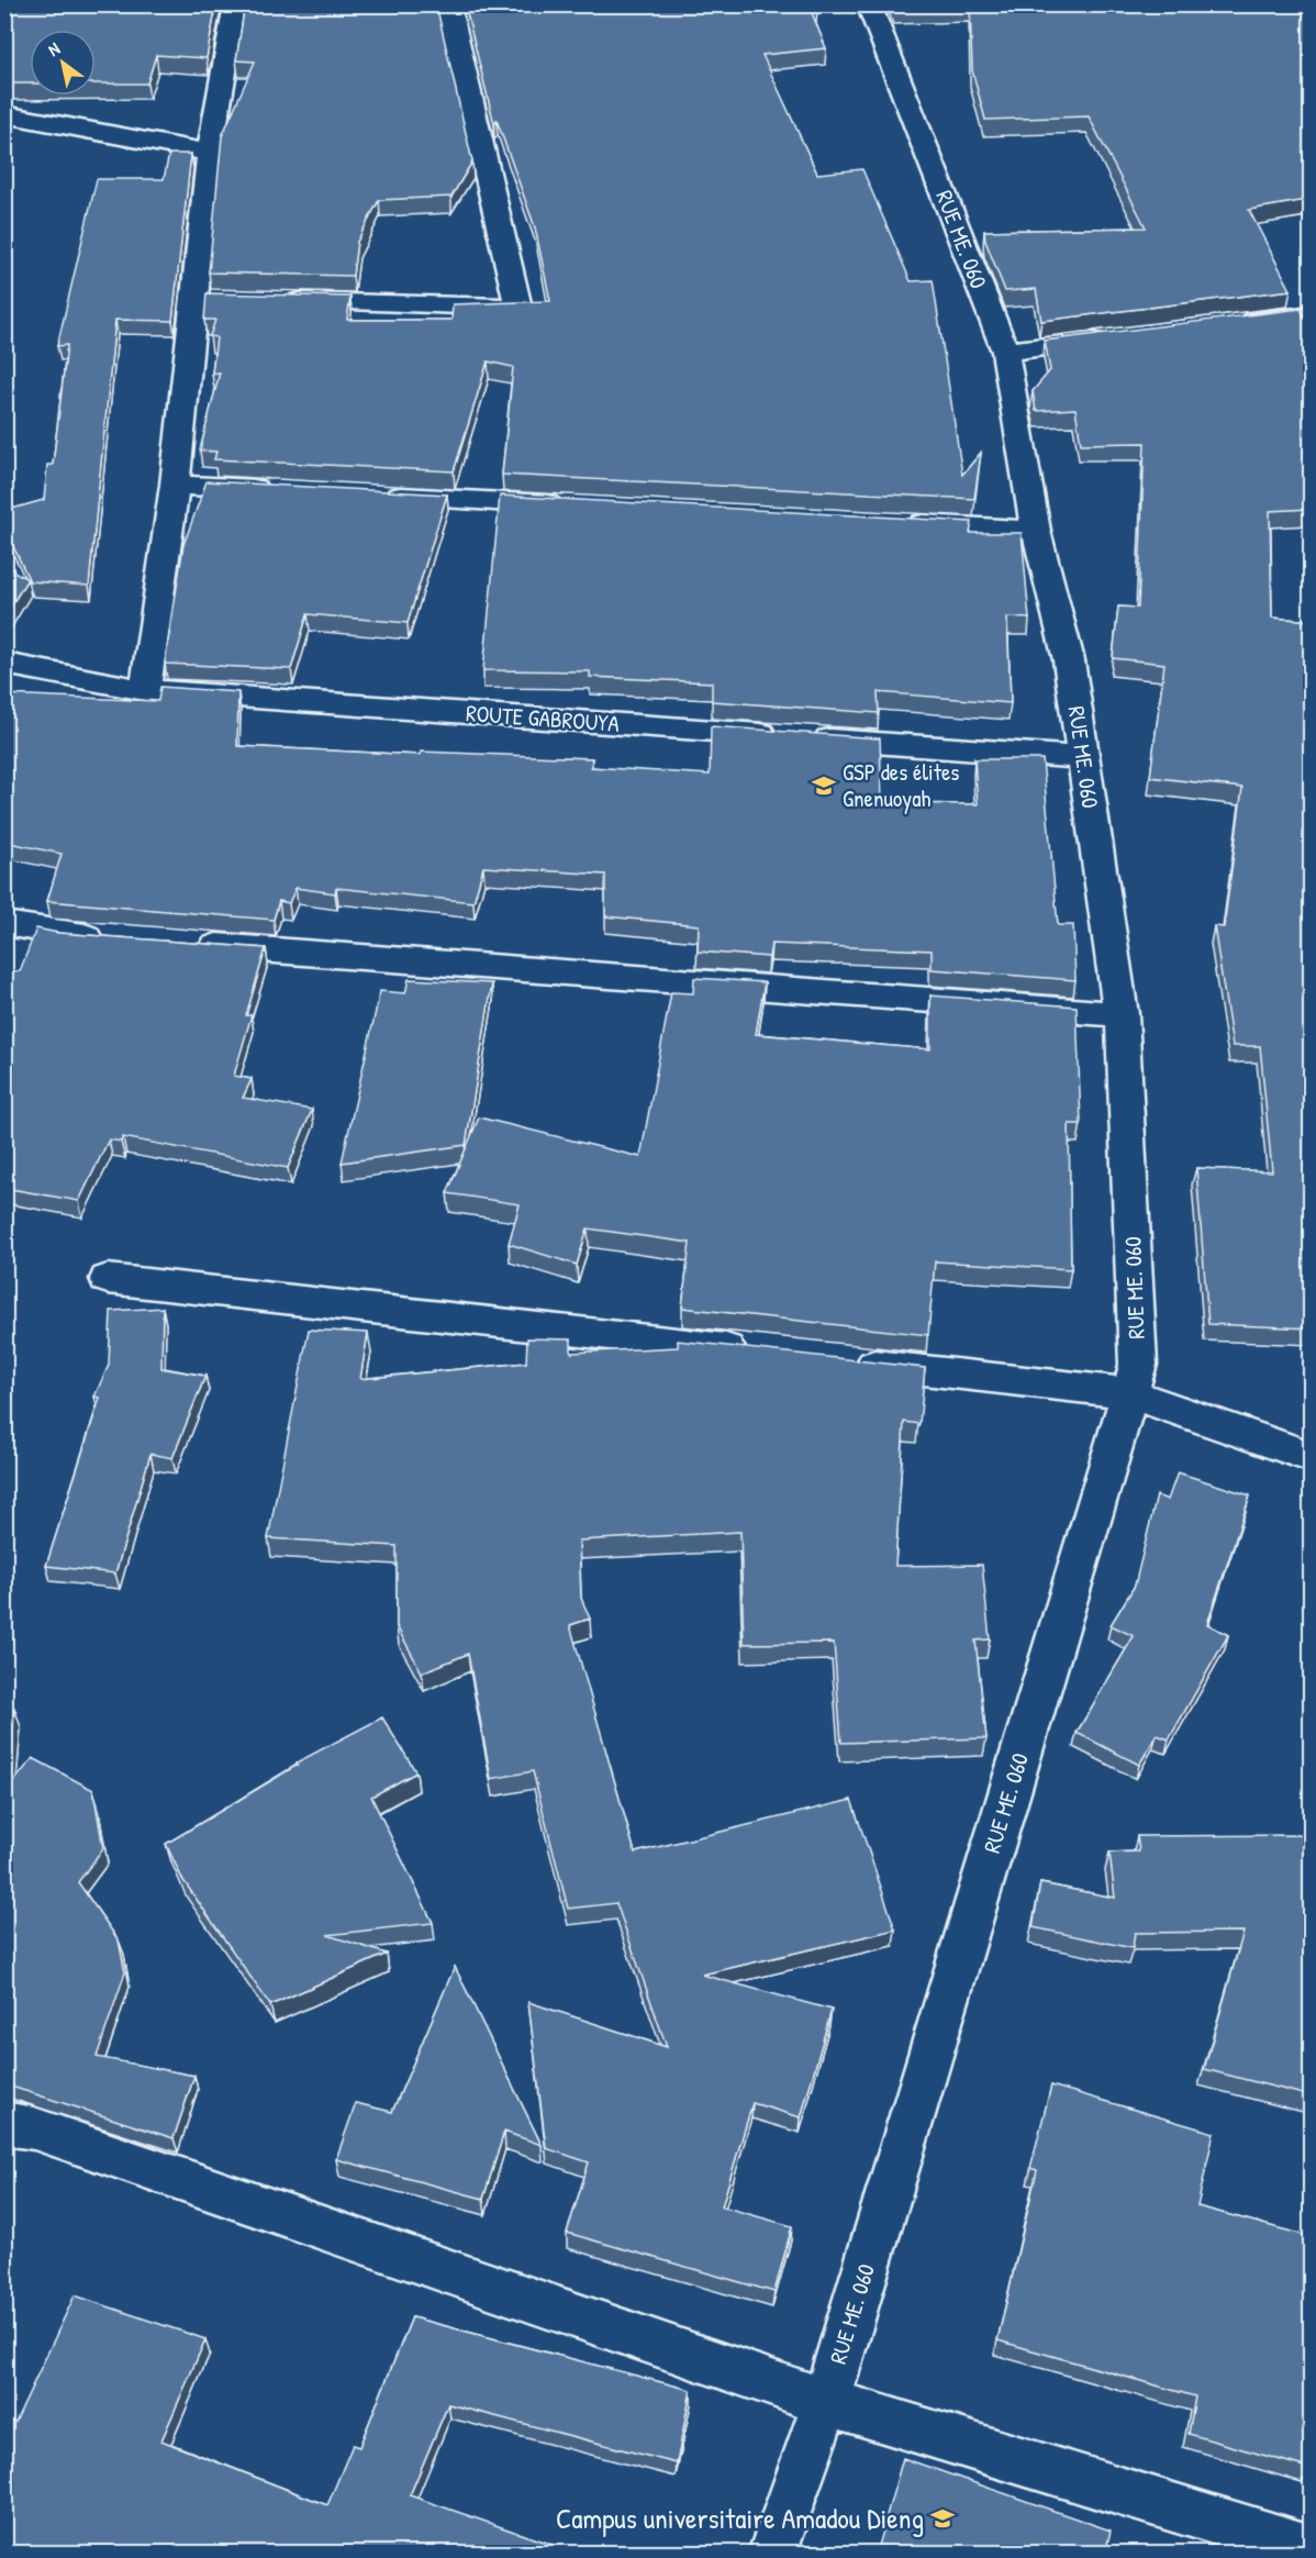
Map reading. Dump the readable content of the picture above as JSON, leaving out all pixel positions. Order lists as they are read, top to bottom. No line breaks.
{"streets":{"street":["RUE ME. 060","ROUTE GABROUYA"]},"crossings":[["RUE ME. 060","ROUTE GABROUYA"]],"places":{"school or university":["GSP des élites Gnenuoyah","Campus universitaire Amadou Dieng"]},"north":"top left"}
